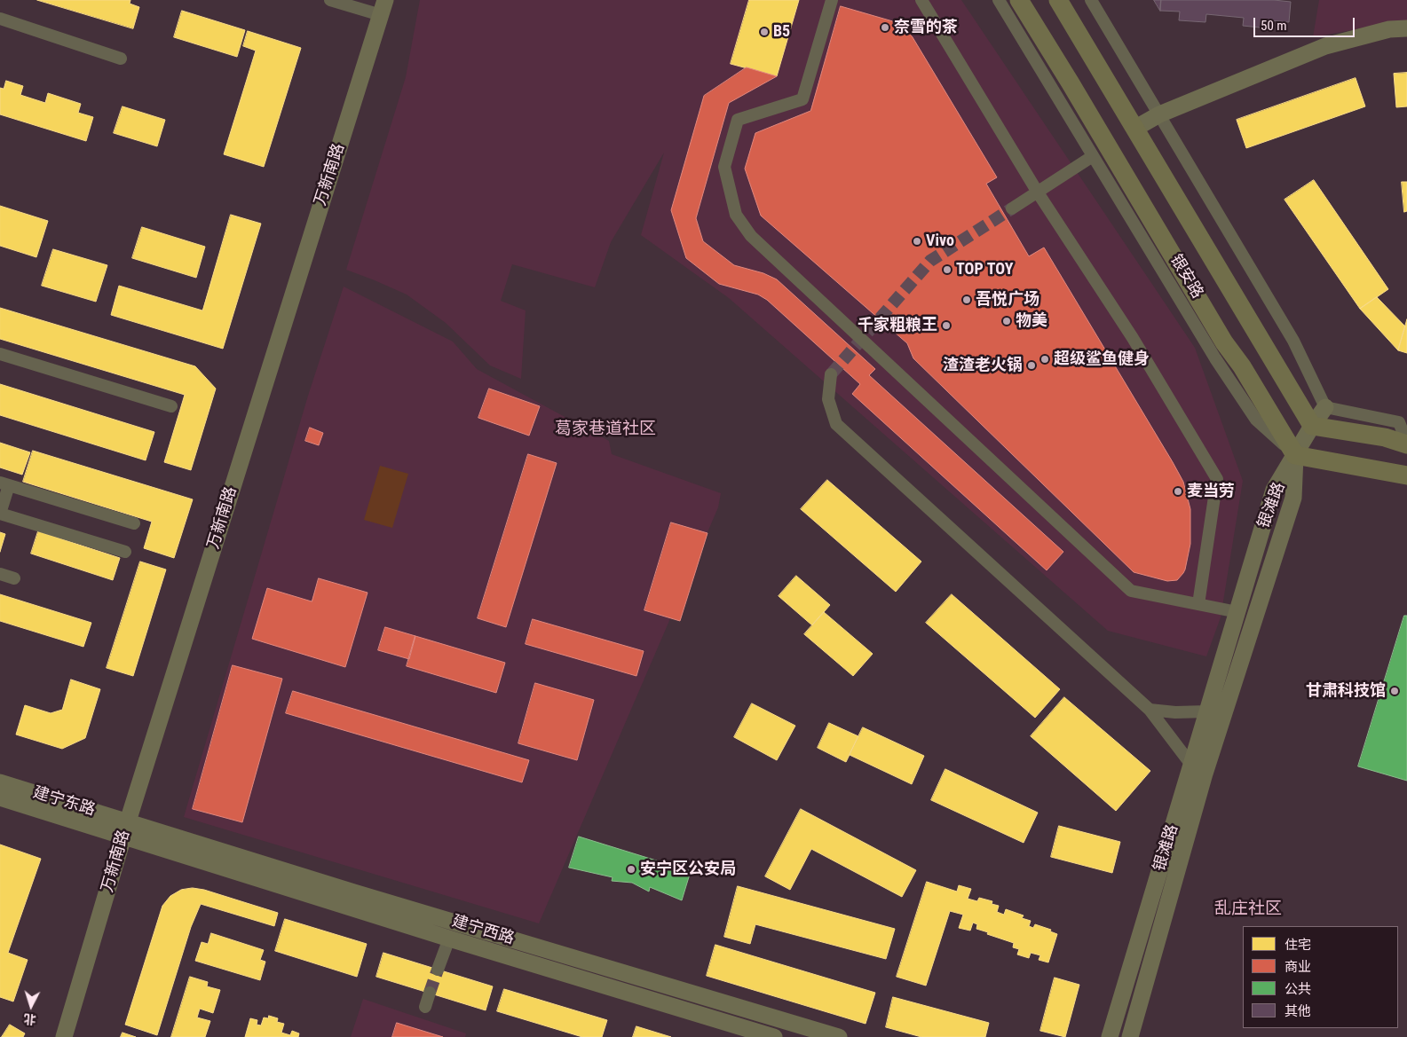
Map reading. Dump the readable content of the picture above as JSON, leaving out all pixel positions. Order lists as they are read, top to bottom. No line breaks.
{"streets":{"main road":["万新南路","银安路","银滩路","建宁东路","建宁西路"]},"crossings":[["万新南路","建宁东路"],["万新南路","建宁西路"],["银安路","银滩路"],["建宁东路","建宁西路"]],"districts":["葛家巷道社区","乱庄社区"],"places":["奈雪的茶","B5","Vivo","TOP TOY","吾悦广场","物美","千家粗粮王","超级鲨鱼健身","渣渣老火锅","麦当劳","甘肃科技馆","安宁区公安局"],"legend":["住宅","商业","公共","其他"],"scale_bar":"50 m","north":"bottom"}
